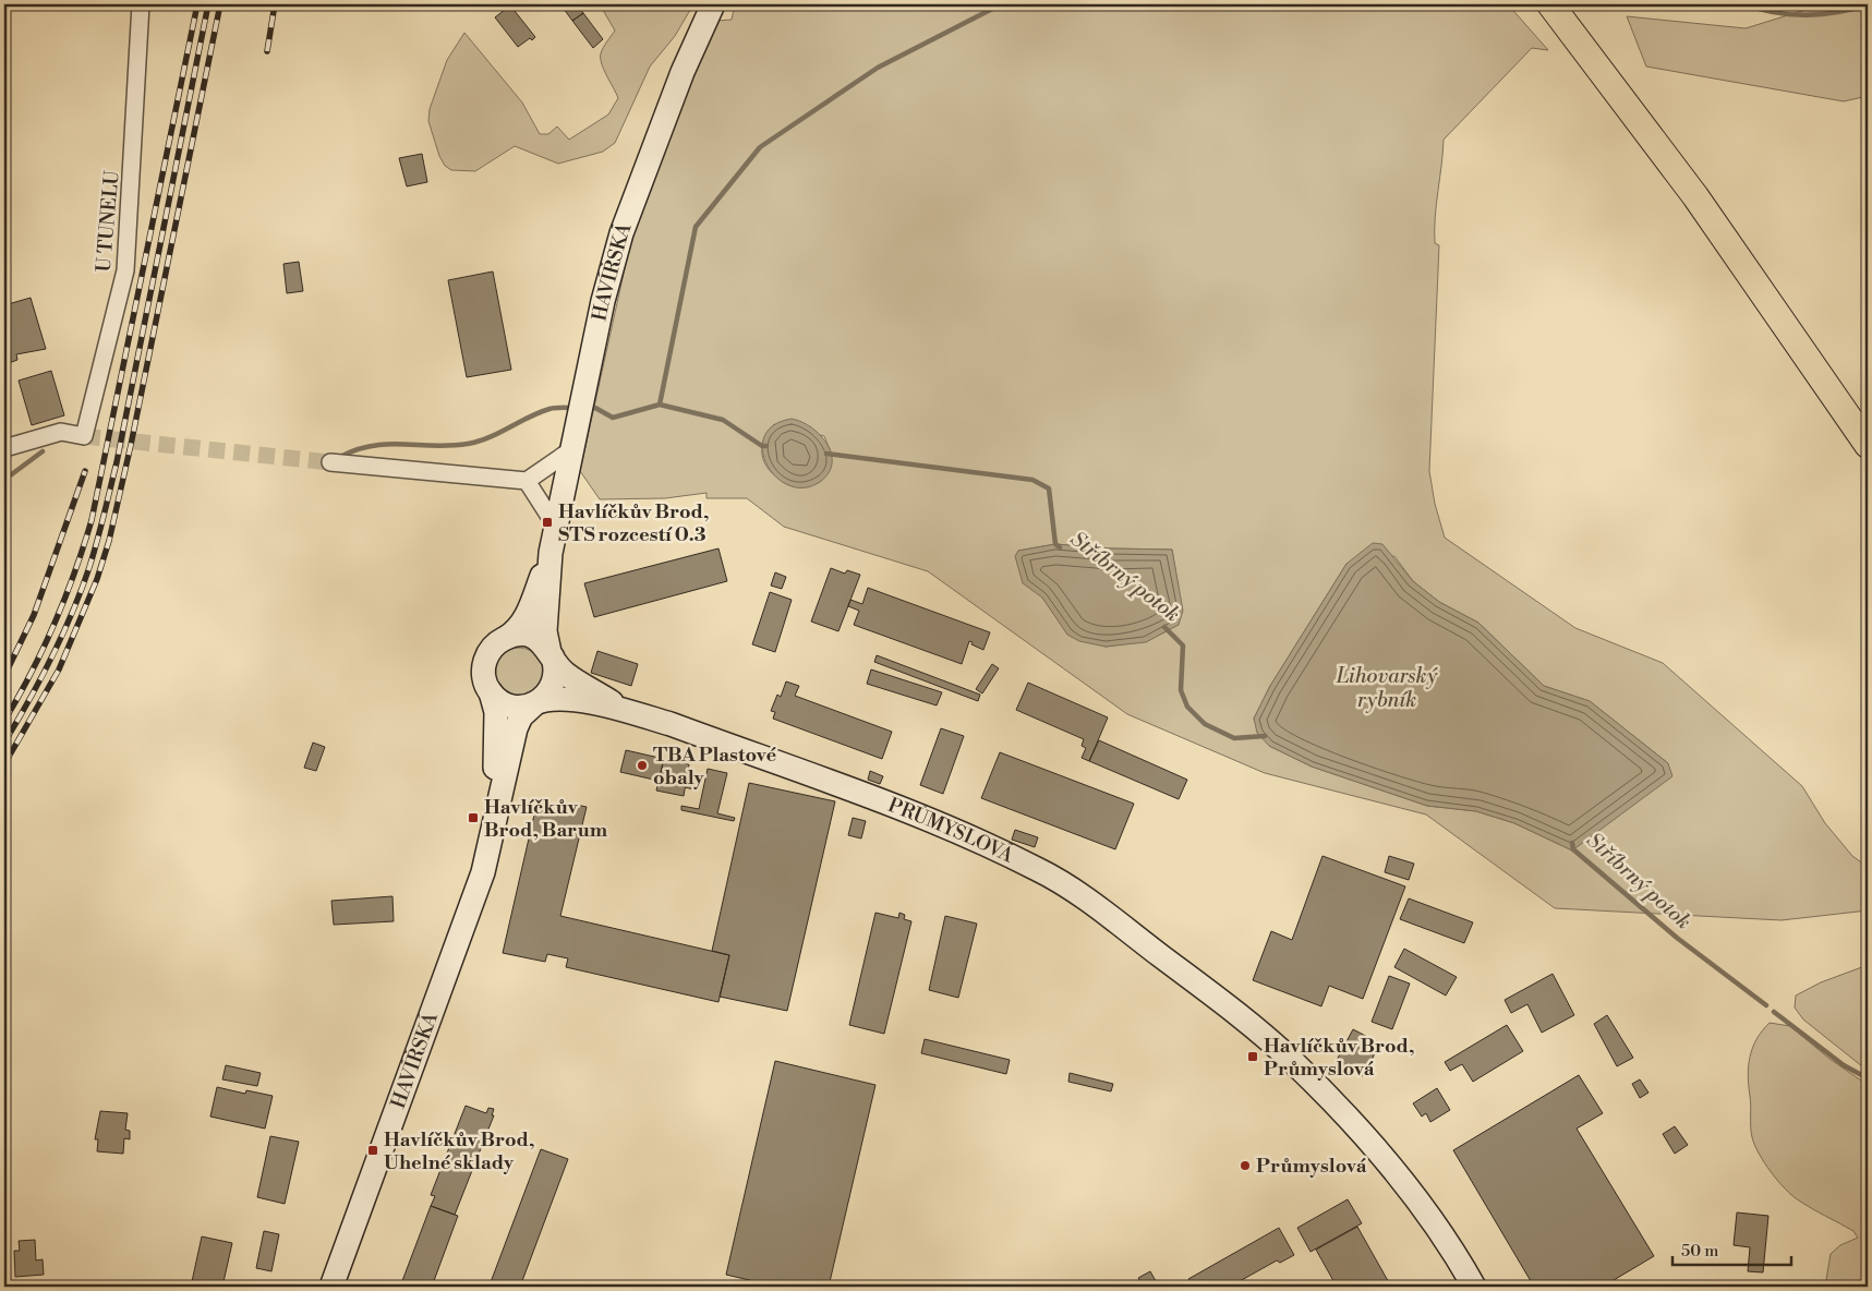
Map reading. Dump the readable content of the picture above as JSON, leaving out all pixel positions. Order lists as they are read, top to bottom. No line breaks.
{"streets":{"street":["U TUNELU","HAVÍŘSKÁ","PRŮMYSLOVÁ"]},"crossings":[["HAVÍŘSKÁ","PRŮMYSLOVÁ"]],"water":["Stříbrný potok","Lihovarský rybník"],"places":{"transit":["Havlíčkův Brod, STS rozcestí 0.3","Havlíčkův Brod, Barum","Havlíčkův Brod, Průmyslová","Havlíčkův Brod, Uhelné sklady"],"other":["TBA Plastové obaly","Průmyslová"]},"scale_bar":"50 m"}
